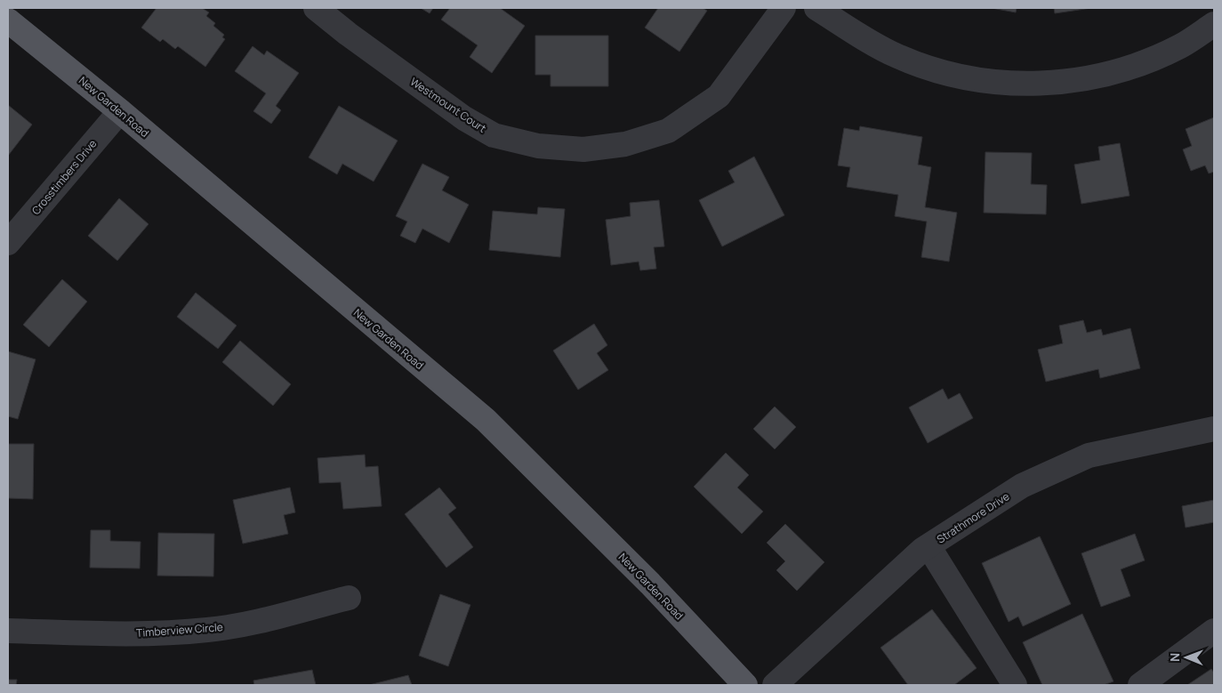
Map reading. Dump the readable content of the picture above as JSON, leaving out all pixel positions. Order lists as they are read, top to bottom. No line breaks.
{"streets":{"main road":["New Garden Road"],"street":["Westmount Court","Crosstimbers Drive","Strathmore Drive","Timberview Circle"]},"crossings":[["New Garden Road","Crosstimbers Drive"]],"north":"left"}
